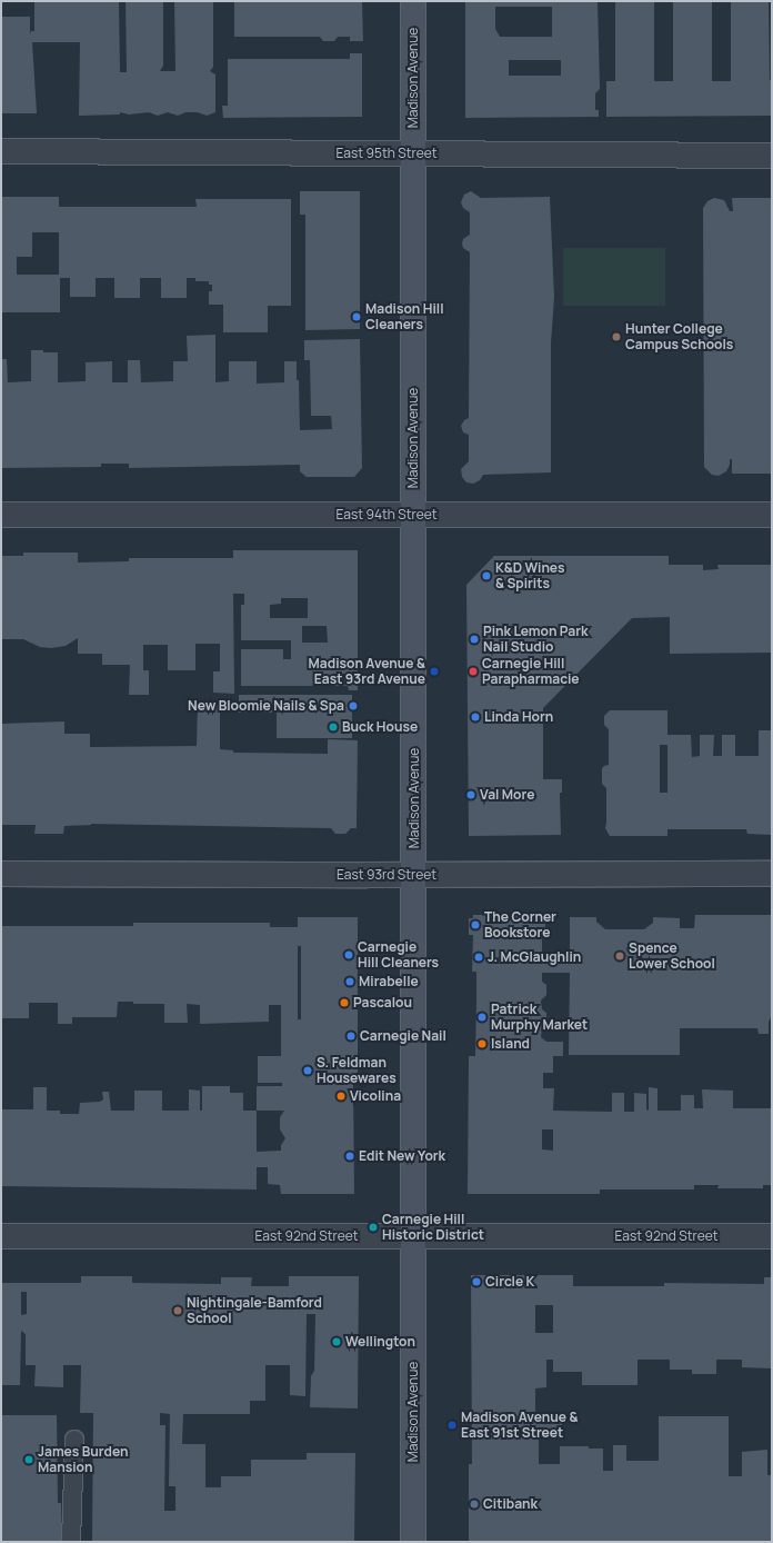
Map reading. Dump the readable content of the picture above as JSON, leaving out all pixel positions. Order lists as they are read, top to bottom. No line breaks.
{"streets":{"main road":["Madison Avenue"],"street":["East 95th Street","East 94th Street","East 93rd Street","East 92nd Street"]},"crossings":[["Madison Avenue","East 95th Street"],["Madison Avenue","East 94th Street"],["Madison Avenue","East 93rd Street"],["Madison Avenue","East 92nd Street"]],"places":["Madison Hill Cleaners","Hunter College Campus Schools","K&D Wines & Spirits","Pink Lemon Park Nail Studio","Madison Avenue & East 93rd Avenue","Carnegie Hill Parapharmacie","New Bloomie Nails & Spa","Linda Horn","Buck House","Val More","The Corner Bookstore","Carnegie Hill Cleaners","Spence Lower School","J. McGlaughlin","Mirabelle","Pascalou","Patrick Murphy Market","Carnegie Nail","Island","S. Feldman Housewares","Vicolina","Edit New York","Carnegie Hill Historic District","Circle K","Nightingale-Bamford School","Wellington","Madison Avenue & East 91st Street","James Burden Mansion","Citibank"]}
